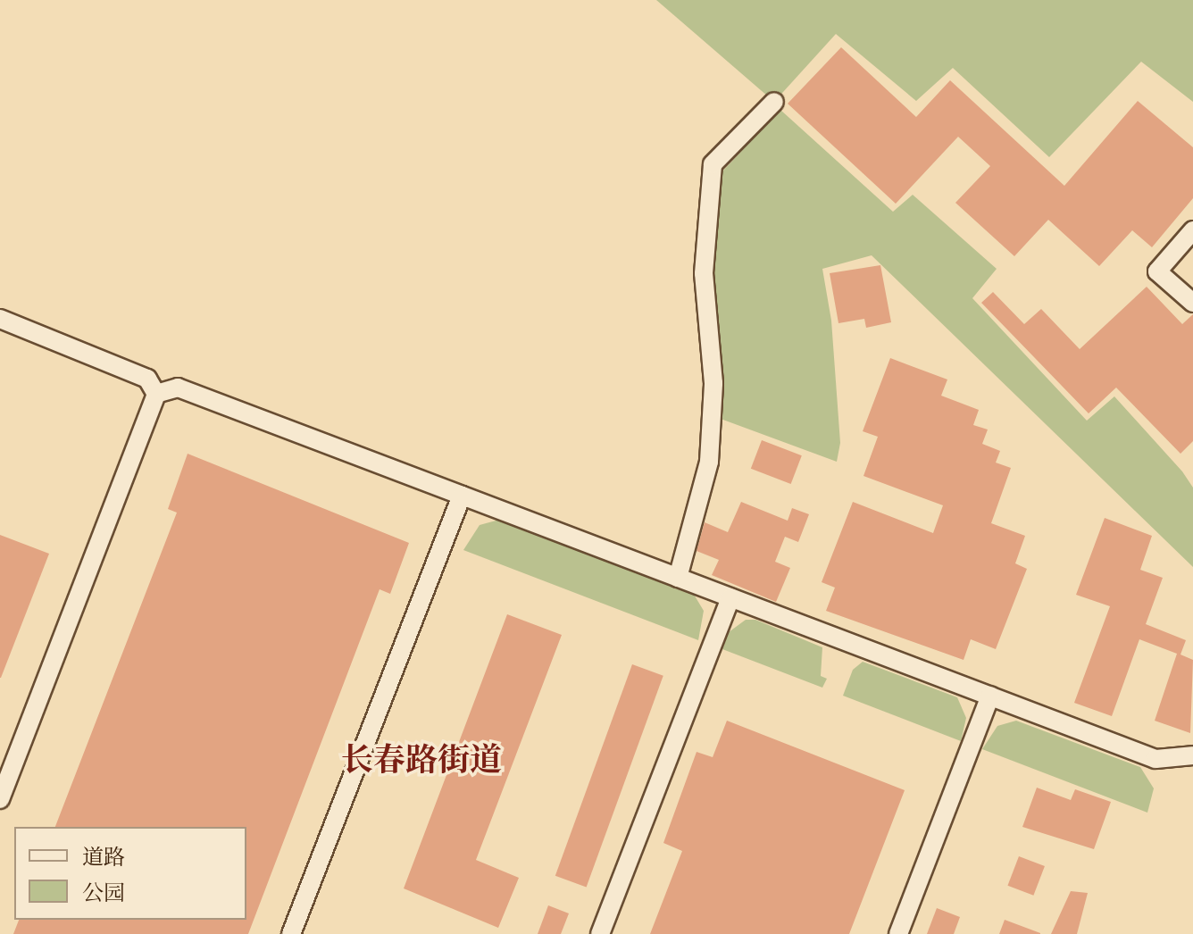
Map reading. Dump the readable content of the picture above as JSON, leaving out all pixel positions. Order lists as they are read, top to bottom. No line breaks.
{"districts":["长春路街道"],"legend":["道路","公园"]}
